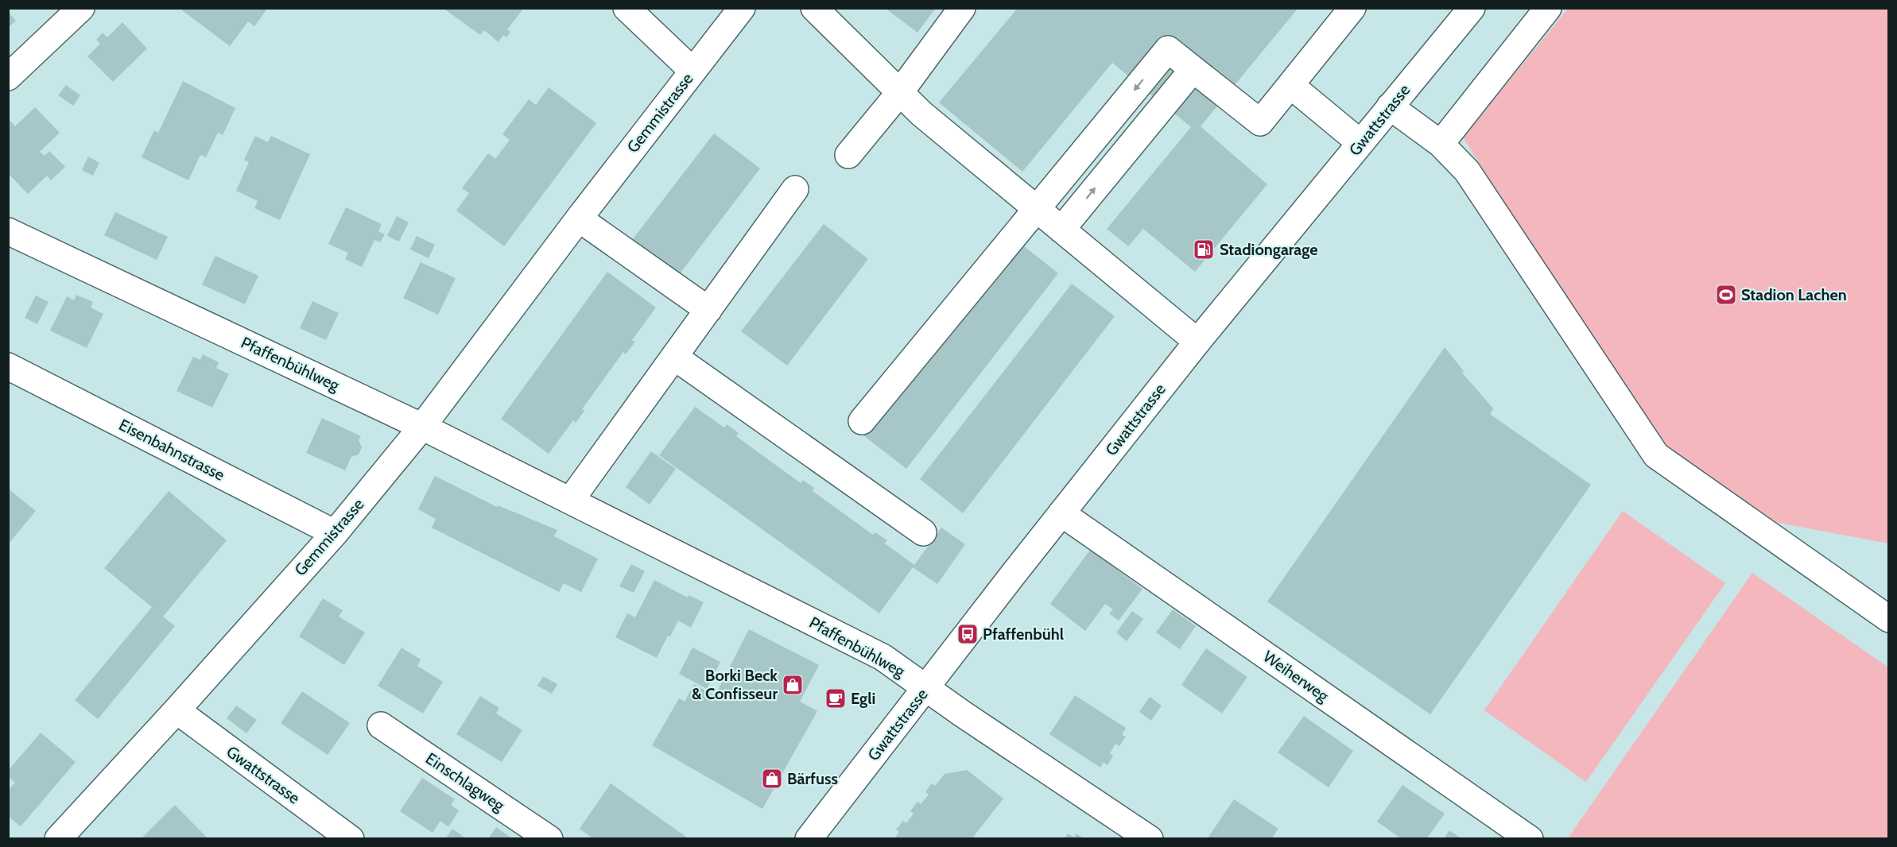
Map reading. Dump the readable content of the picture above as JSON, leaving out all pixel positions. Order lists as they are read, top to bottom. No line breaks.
{"streets":{"street":["Gemmistrasse","Gwattstrasse","Pfaffenbühlweg","Eisenbahnstrasse","Weiherweg","Einschlagweg"]},"crossings":[["Gemmistrasse","Gwattstrasse"],["Gemmistrasse","Pfaffenbühlweg"],["Gemmistrasse","Eisenbahnstrasse"],["Gwattstrasse","Pfaffenbühlweg"],["Gwattstrasse","Weiherweg"]],"places":{"fuel station":["Stadiongarage"],"sports":["Stadion Lachen"],"bus stop":["Pfaffenbühl"],"shop":["Borki Beck & Confisseur","Bärfuss"],"cafe":["Egli"]}}
